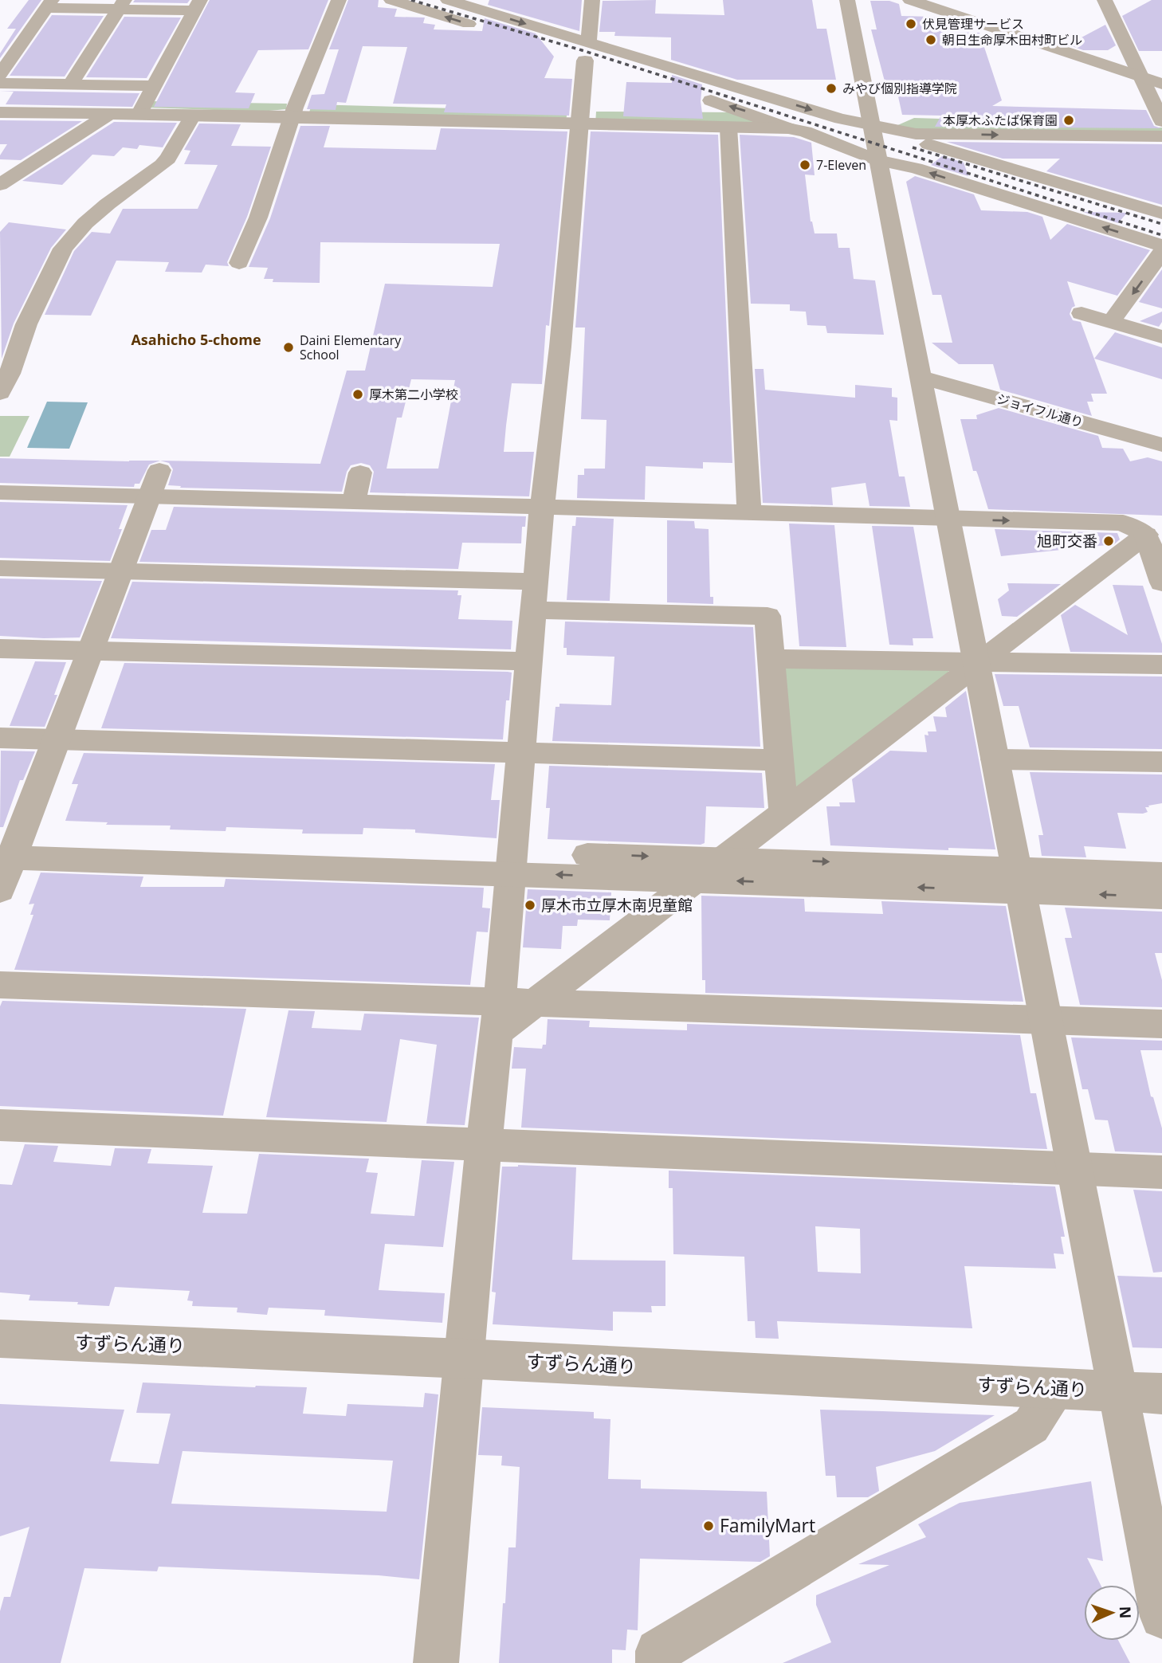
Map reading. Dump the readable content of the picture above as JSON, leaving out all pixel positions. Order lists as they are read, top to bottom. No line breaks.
{"streets":{"street":["ジョイフル通り","すずらん通り"]},"districts":["Asahicho 5-chome"],"places":["伏見管理サービス","朝日生命厚木田村町ビル","みやび個別指導学院","本厚木ふたば保育園","7-Eleven","Daini Elementary School","厚木第二小学校","旭町交番","厚木市立厚木南児童館","FamilyMart"],"north":"right"}
